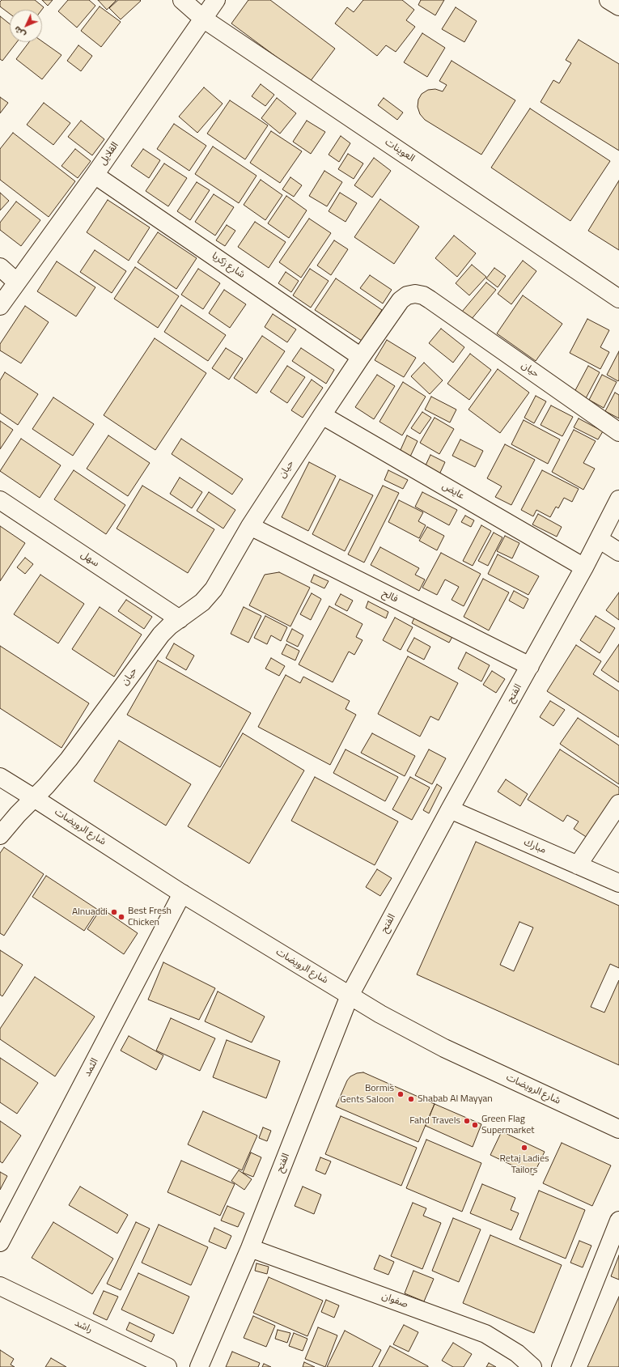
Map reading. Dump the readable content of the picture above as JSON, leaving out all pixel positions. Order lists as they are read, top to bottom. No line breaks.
{"streets":{"street":["العوينات","القلايل","شارع زكريا","حيان","عايض","سهل","فالح","الفتح","شارع الرويضات","مبارك","الثمد","صفوان","راشد"]},"crossings":[["العوينات","القلايل"],["القلايل","شارع زكريا"],["شارع زكريا","حيان"],["حيان","عايض"],["حيان","سهل"],["حيان","فالح"],["حيان","شارع الرويضات"],["عايض","الفتح"],["فالح","الفتح"],["الفتح","شارع الرويضات"],["الفتح","مبارك"],["الفتح","صفوان"],["شارع الرويضات","الثمد"]],"places":["Alnuaddi","Best Fresh Chicken","Bormis Gents Saloon","Shabab Al Mayyan","Fahd Travels","Green Flag Supermarket","Retaj Ladies Tailors"],"north":"bottom left"}
